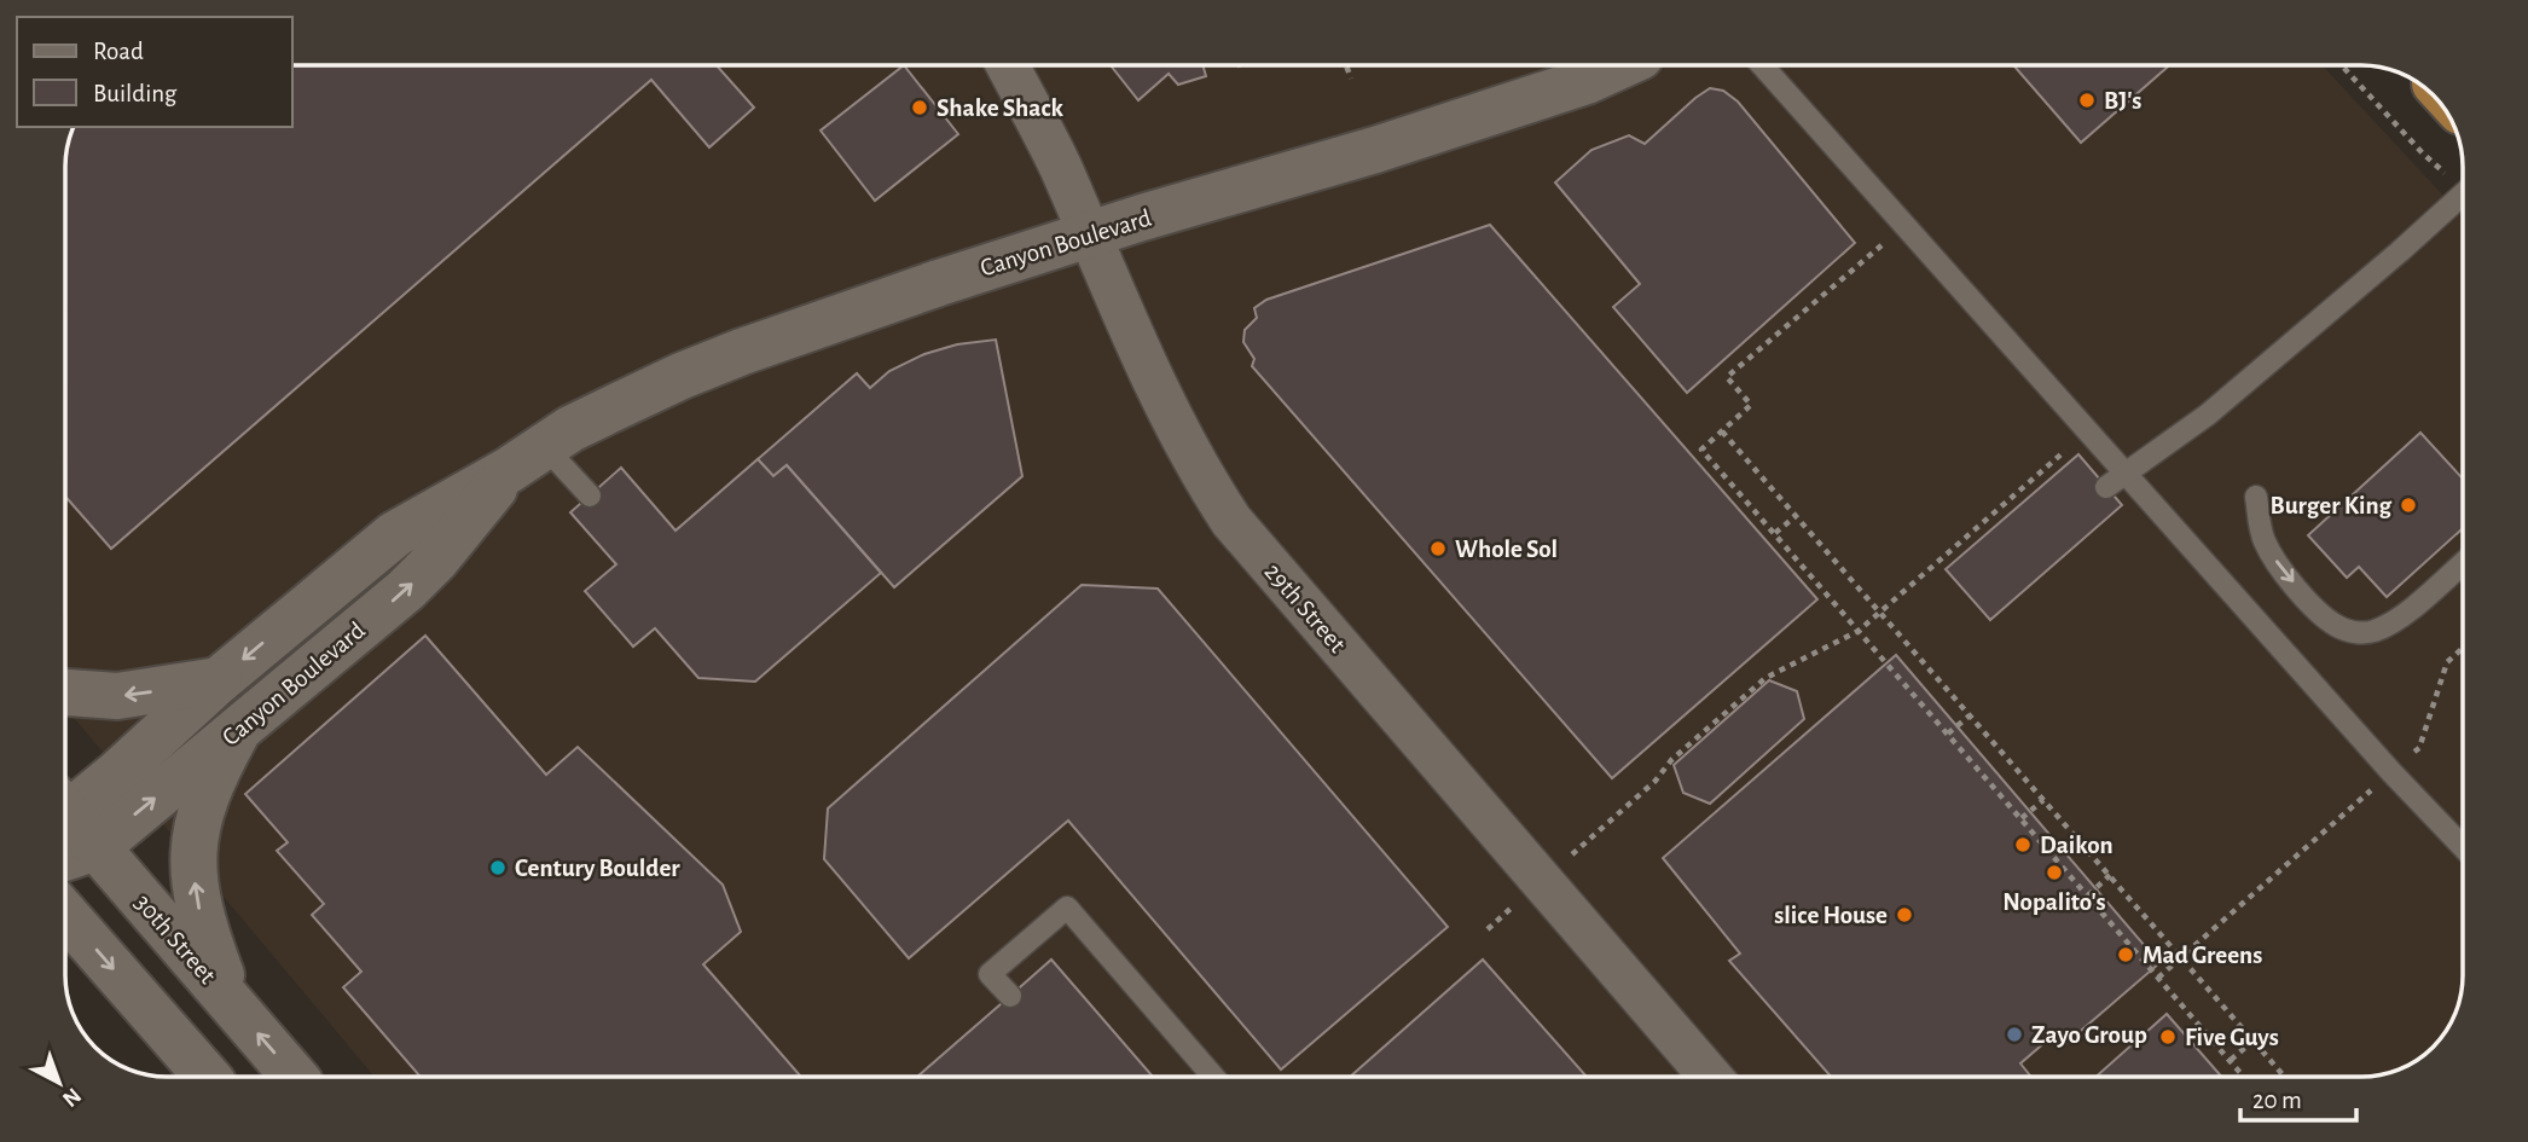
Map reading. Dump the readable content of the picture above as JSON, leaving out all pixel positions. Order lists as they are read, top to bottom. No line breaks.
{"streets":{"street":["Canyon Boulevard","29th Street","30th Street"]},"crossings":[["Canyon Boulevard","29th Street"],["Canyon Boulevard","30th Street"]],"places":["BJ's","Shake Shack","Burger King","Whole Sol","Daikon","Century Boulder","Nopalito's","slice House","Mad Greens","Zayo Group","Five Guys"],"legend":["Road","Building"],"scale_bar":"20 m","north":"bottom right"}
